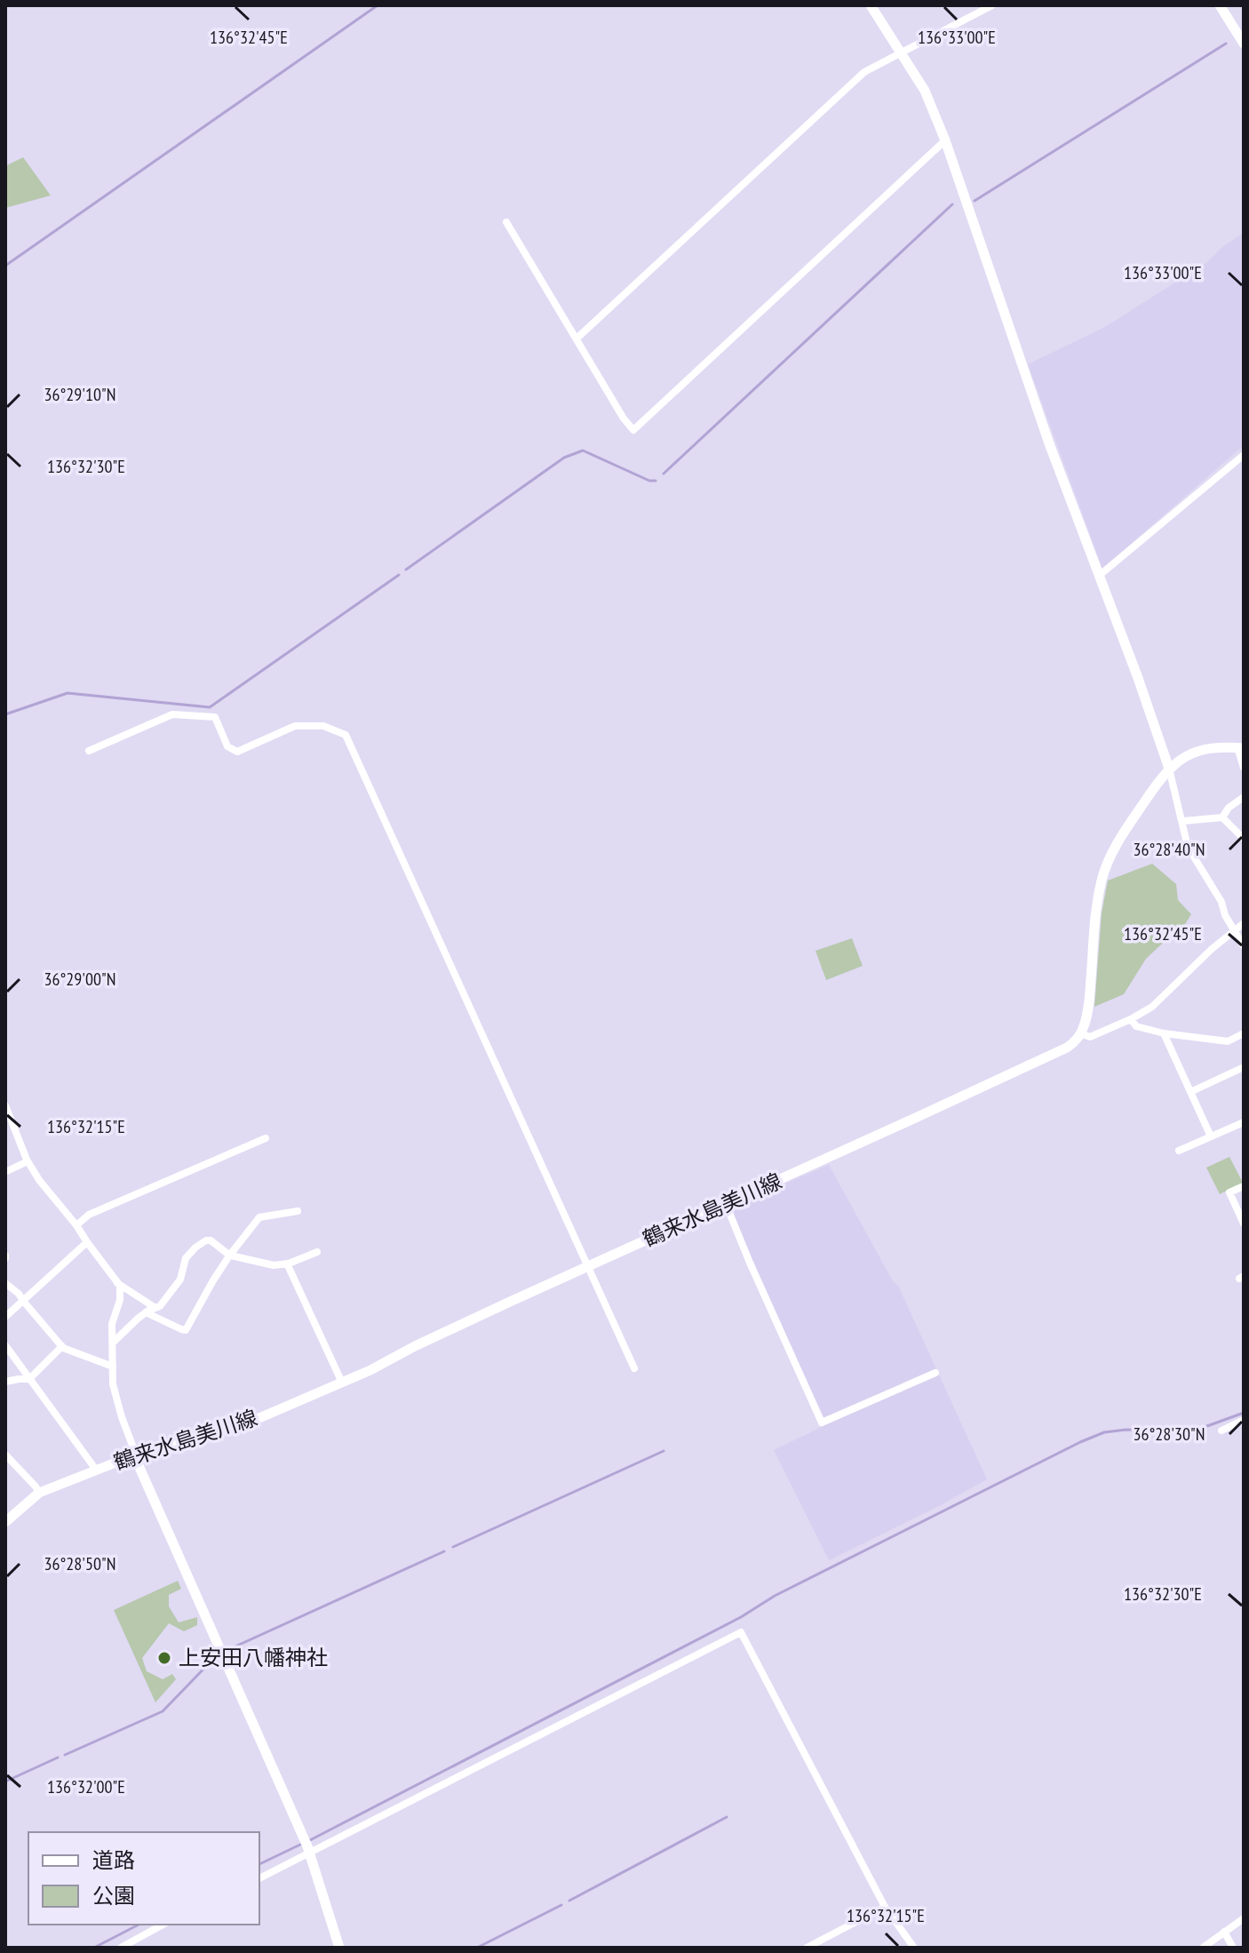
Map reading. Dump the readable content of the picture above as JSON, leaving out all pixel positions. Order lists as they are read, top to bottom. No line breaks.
{"streets":{"main road":["鶴来水島美川線"]},"places":["上安田八幡神社"],"legend":["道路","公園"],"coordinates":["136°32'45\"E","136°33'00\"E","36°29'10\"N","136°32'30\"E","36°28'40\"N","36°29'00\"N","136°32'15\"E","36°28'30\"N","36°28'50\"N","136°32'00\"E"]}
